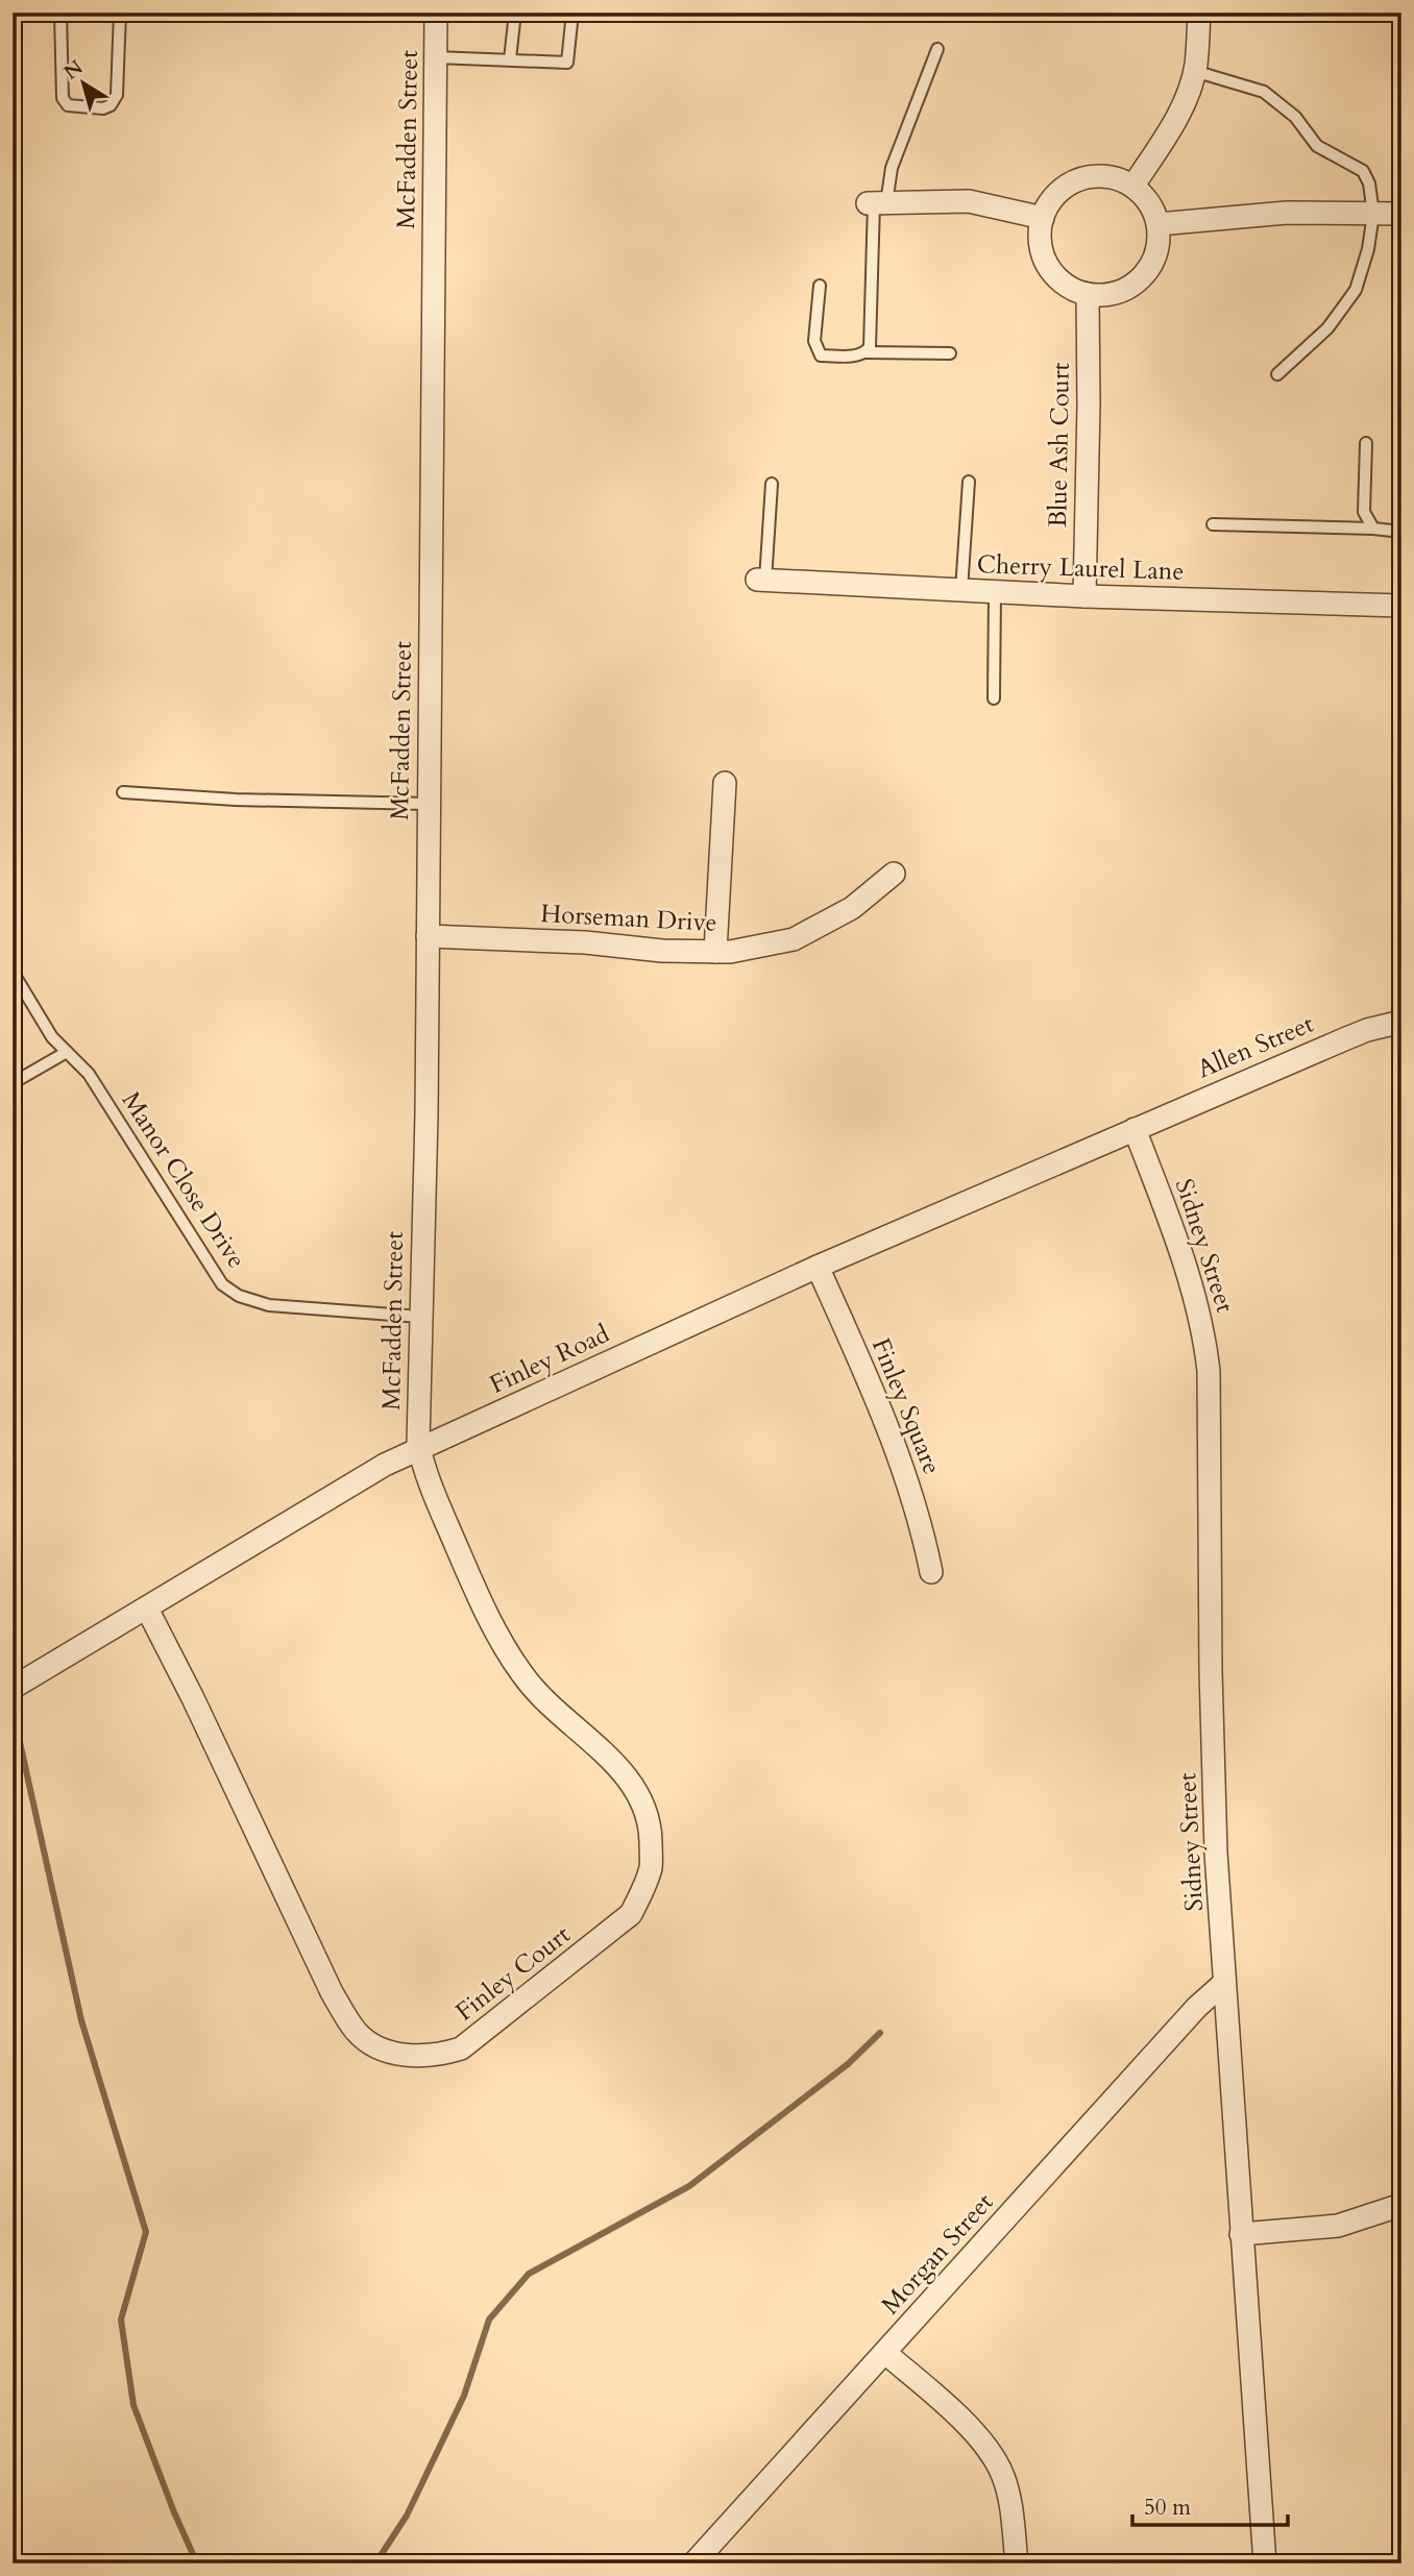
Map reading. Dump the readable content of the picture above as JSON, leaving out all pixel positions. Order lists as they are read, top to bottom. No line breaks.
{"streets":{"street":["McFadden Street","Blue Ash Court","Cherry Laurel Lane","Horseman Drive","Allen Street","Sidney Street","Finley Road","Finley Square","Finley Court","Morgan Street"],"lane":["Manor Close Drive"]},"crossings":[["McFadden Street","Horseman Drive"],["McFadden Street","Manor Close Drive"],["McFadden Street","Finley Road"],["McFadden Street","Finley Court"],["Blue Ash Court","Cherry Laurel Lane"],["Allen Street","Sidney Street"],["Allen Street","Finley Road"],["Sidney Street","Finley Road"],["Sidney Street","Morgan Street"],["Finley Road","Finley Square"],["Finley Road","Finley Court"]],"scale_bar":"50 m","north":"top left"}
